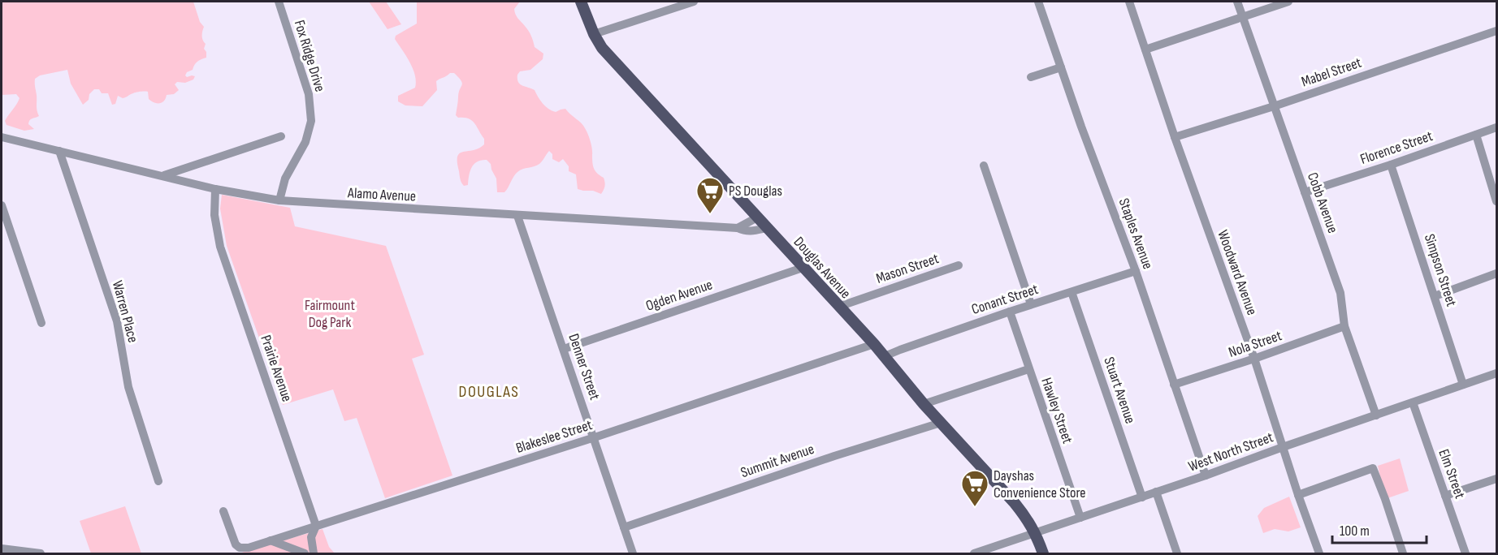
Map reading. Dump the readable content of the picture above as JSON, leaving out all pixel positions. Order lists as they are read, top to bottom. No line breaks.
{"streets":{"main road":["Douglas Avenue"],"street":["Fox Ridge Drive","Mabel Street","Florence Street","Alamo Avenue","Cobb Avenue","Staples Avenue","Mason Street","Simpson Street","Woodward Avenue","Ogden Avenue","Conant Street","Warren Place","Nola Street","Denner Street","Prairie Avenue","Stuart Avenue","Hawley Street","Blakeslee Street","West North Street","Summit Avenue","Elm Street"]},"crossings":[["Fox Ridge Drive","Alamo Avenue"],["Mabel Street","Cobb Avenue"],["Mabel Street","Woodward Avenue"],["Florence Street","Cobb Avenue"],["Florence Street","Simpson Street"],["Alamo Avenue","Douglas Avenue"],["Alamo Avenue","Warren Place"],["Alamo Avenue","Denner Street"],["Alamo Avenue","Prairie Avenue"],["Cobb Avenue","Nola Street"],["Cobb Avenue","West North Street"],["Staples Avenue","Conant Street"],["Staples Avenue","Nola Street"],["Staples Avenue","West North Street"],["Douglas Avenue","Mason Street"],["Douglas Avenue","Ogden Avenue"],["Douglas Avenue","Conant Street"],["Douglas Avenue","Blakeslee Street"],["Douglas Avenue","West North Street"],["Douglas Avenue","Summit Avenue"],["Simpson Street","West North Street"],["Woodward Avenue","Nola Street"],["Woodward Avenue","West North Street"],["Ogden Avenue","Denner Street"],["Conant Street","Stuart Avenue"],["Conant Street","Hawley Street"],["Denner Street","Blakeslee Street"],["Denner Street","Summit Avenue"],["Prairie Avenue","Blakeslee Street"],["Stuart Avenue","West North Street"],["Hawley Street","West North Street"],["West North Street","Elm Street"]],"districts":["DOUGLAS"],"parks":["Fairmount Dog Park"],"places":{"supermarket":["PS Douglas","Dayshas Convenience Store"]},"scale_bar":"100 m"}
